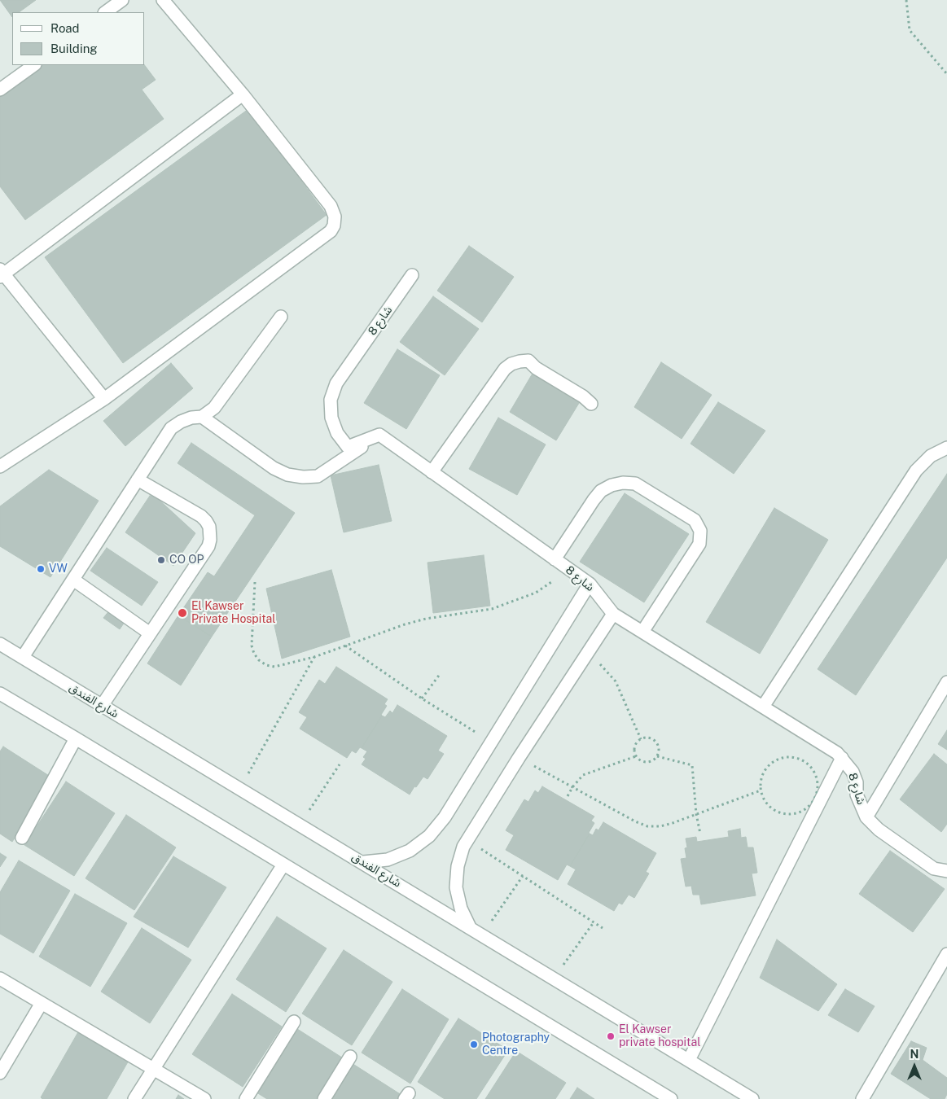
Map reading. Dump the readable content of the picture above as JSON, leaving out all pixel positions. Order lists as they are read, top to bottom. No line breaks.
{"streets":{"street":["شارع 8","شارع الفندق"]},"places":["CO OP","VW","El Kawser Private Hospital","El Kawser private hospital","Photography Centre"],"legend":["Road","Building"],"north":"top"}
